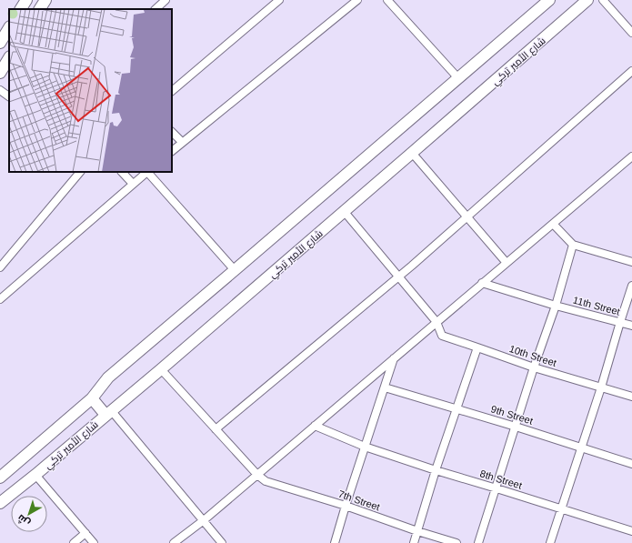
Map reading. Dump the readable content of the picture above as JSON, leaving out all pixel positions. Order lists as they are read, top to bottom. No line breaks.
{"streets":{"main road":["شارع الأمير تركي"],"street":["11th Street","10th Street","9th Street","8th Street","7th Street"]},"crossings":[["شارع الأمير تركي","10th Street"],["شارع الأمير تركي","7th Street"]],"north":"bottom left"}
